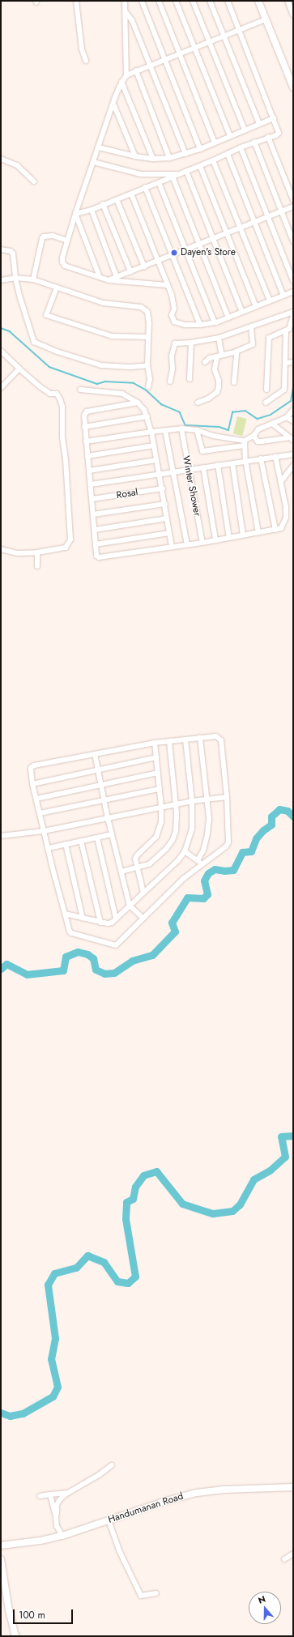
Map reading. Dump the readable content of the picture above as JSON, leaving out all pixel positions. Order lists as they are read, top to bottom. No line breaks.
{"streets":{"street":["Winter Shower","Rosal","Handumanan Road"]},"places":["Dayen's Store"],"scale_bar":"100 m","north":"top"}
